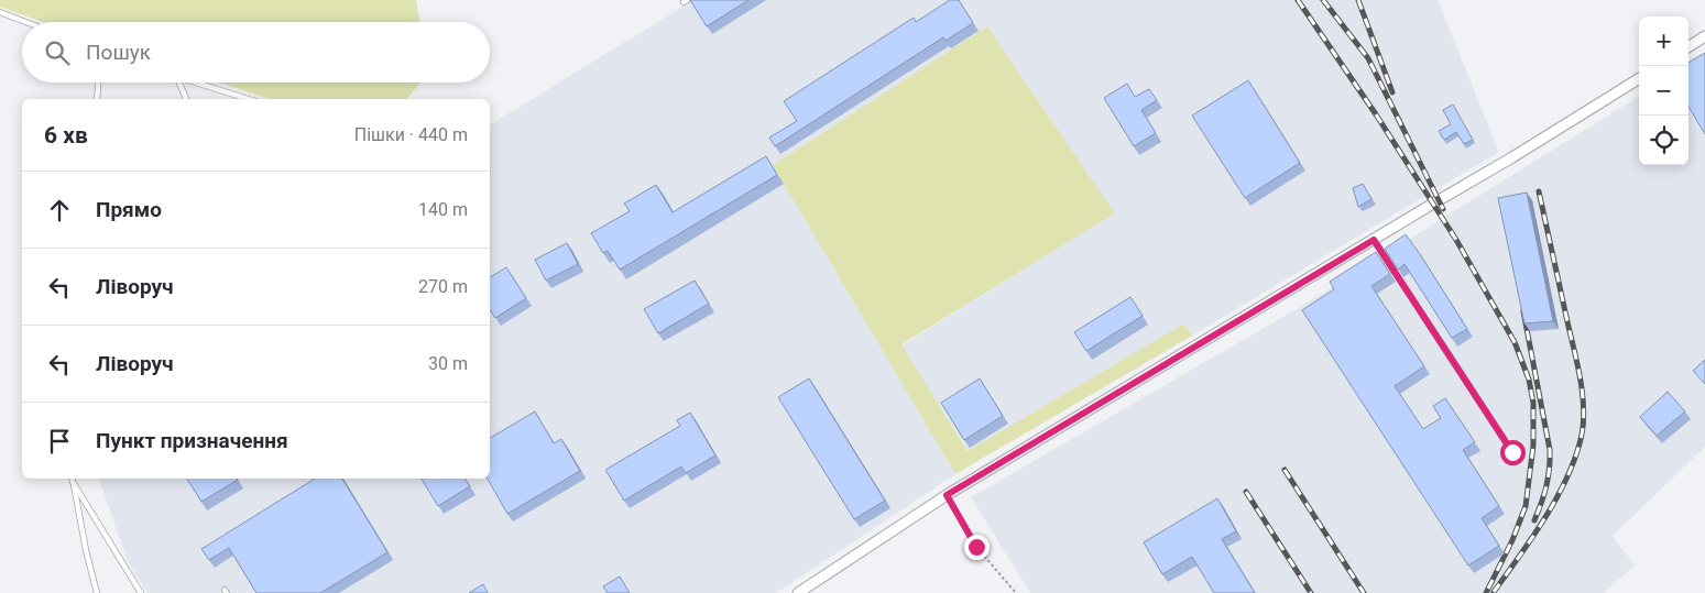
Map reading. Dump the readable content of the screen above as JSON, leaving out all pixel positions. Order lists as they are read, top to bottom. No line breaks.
{"page":{"map_buttons":["+","−"],"search":"Пошук","heading":["6 хв","Пішки · 440 m"],"list":[["Прямо","140 m"],["Ліворуч","270 m"],["Ліворуч","30 m"],"Пункт призначення"]}}
